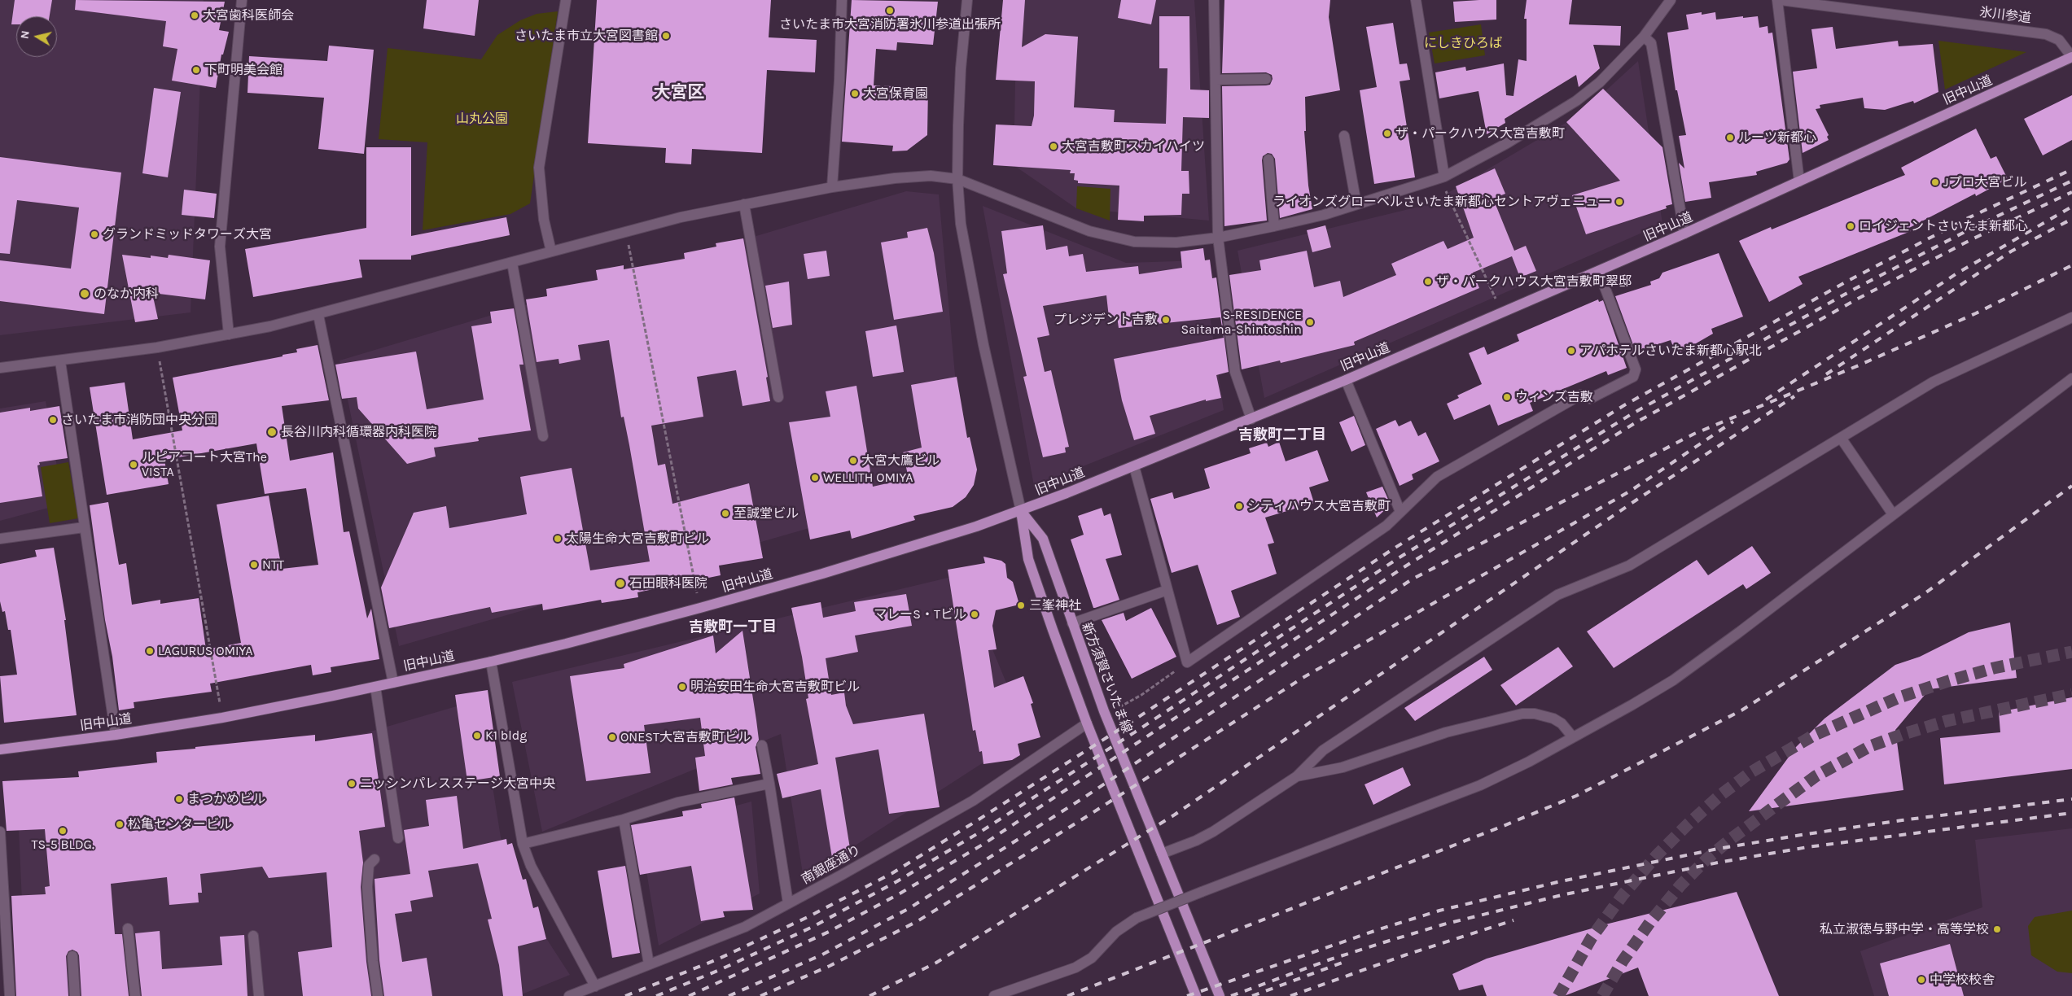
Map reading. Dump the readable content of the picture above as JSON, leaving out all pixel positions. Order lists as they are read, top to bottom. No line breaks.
{"streets":{"main road":["旧中山道","新方須賀さいたま線"],"street":["氷川参道","南銀座通り"]},"crossings":[["氷川参道","旧中山道"],["旧中山道","新方須賀さいたま線"]],"districts":["大宮区","吉敷町二丁目","吉敷町一丁目"],"parks":["にしきひろば","山丸公園"],"places":["さいたま市大宮消防署氷川参道出張所","大宮歯科医師会","さいたま市立大宮図書館","下町明美会館","大宮保育園","ザ・パークハウス大宮吉敷町","ルーツ新都心","大宮吉敷町スカイハイツ","Jプロ大宮ビル","ライオンズグローベルさいたま新都心セントアヴェニュー","ロイジェントさいたま新都心","グランドミッドタワーズ大宮","ザ・パークハウス大宮吉敷町翠邸","のなか内科","プレジデント吉敷","S-RESIDENCE Saitama-Shintoshin","アパホテルさいたま新都心駅北","ウィンズ吉敷","さいたま市消防団中央分団","長谷川内科循環器内科医院","大宮大鷹ビル","ルピアコート大宮The VISTA","WELLITH OMIYA","シティハウス大宮吉敷町","至誠堂ビル","太陽生命大宮吉敷町ビル","NTT","石田眼科医院","三峯神社","マレーS・Tビル","LAGURUS OMIYA","明治安田生命大宮吉敷町ビル","K1 bldg","ONEST大宮吉敷町ビル","ニッシンパレスステージ大宮中央","まつかめビル","松亀センタービル","TS-5 BLDG.","私立淑徳与野中学・高等学校","中学校校舎"],"north":"left"}
